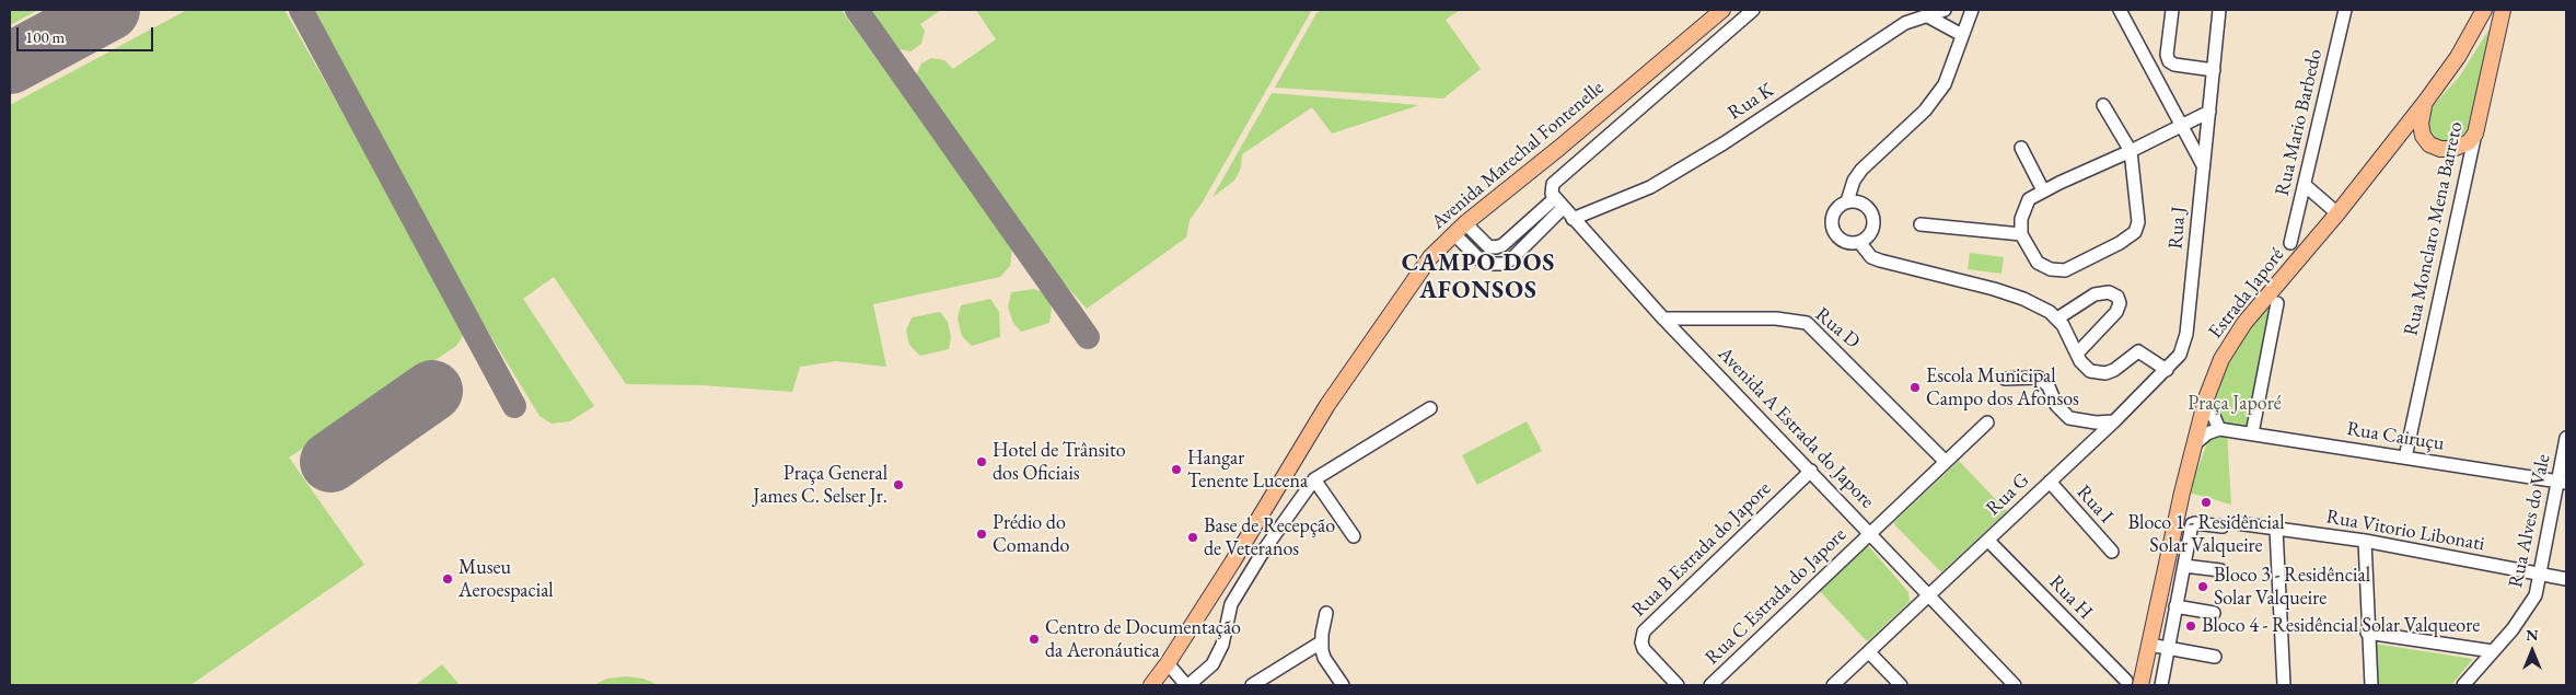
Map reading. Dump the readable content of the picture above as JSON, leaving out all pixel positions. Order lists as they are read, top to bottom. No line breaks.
{"streets":{"main road":["Avenida Marechal Fontenelle","Rua Monclaro Mena Barreto","Estrada Japoré"],"street":["Rua K","Rua Mario Barbedo","Rua J","Rua D","Avenida A Estrada do Japore","Rua Cairuçu","Rua G","Rua I","Rua Alves do Vale","Rua Vitorio Libonati","Rua B Estrada do Japore","Rua C Estrada do Japore","Rua H"]},"crossings":[["Rua K","Avenida A Estrada do Japore"],["Rua J","Rua G"],["Rua Monclaro Mena Barreto","Rua Cairuçu"],["Estrada Japoré","Rua H"],["Rua D","Avenida A Estrada do Japore"],["Rua D","Rua C Estrada do Japore"],["Avenida A Estrada do Japore","Rua G"],["Avenida A Estrada do Japore","Rua B Estrada do Japore"],["Avenida A Estrada do Japore","Rua C Estrada do Japore"],["Rua Cairuçu","Rua Alves do Vale"],["Rua G","Rua I"],["Rua G","Rua H"],["Rua Alves do Vale","Rua Vitorio Libonati"]],"districts":["CAMPO DOS AFONSOS"],"parks":["Praça Japoré"],"places":["Escola Municipal Campo dos Afonsos","Hotel de Trânsito dos Oficiais","Hangar Tenente Lucena","Praça General James C. Selser Jr.","Bloco 1 - Residêncial Solar Valqueire","Prédio do Comando","Base de Recepção de Veteranos","Museu Aeroespacial","Bloco 3 - Residêncial Solar Valqueire","Bloco 4 - Residêncial Solar Valqueore","Centro de Documentação da Aeronáutica"],"scale_bar":"100 m","north":"top"}
